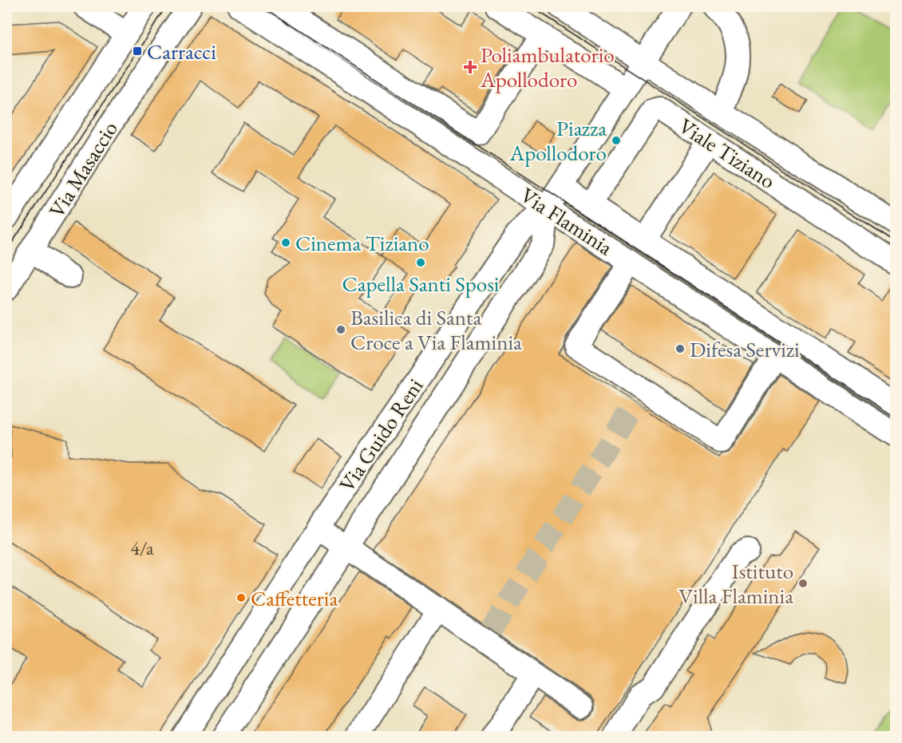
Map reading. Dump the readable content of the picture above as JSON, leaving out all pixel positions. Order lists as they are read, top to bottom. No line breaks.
{"streets":{"street":["Viale Tiziano","Via Masaccio","Via Flaminia","Via Guido Reni"]},"crossings":[["Viale Tiziano","Via Flaminia"],["Via Flaminia","Via Guido Reni"]],"places":{"transit":["Carracci"],"health":["Poliambulatorio Apollodoro"],"other":["Piazza Apollodoro","Cinema Tiziano","Capella Santi Sposi","Basilica di Santa Croce a Via Flaminia","Difesa Servizi","Istituto Villa Flaminia","Caffetteria"]},"house_numbers":["4/a"]}
